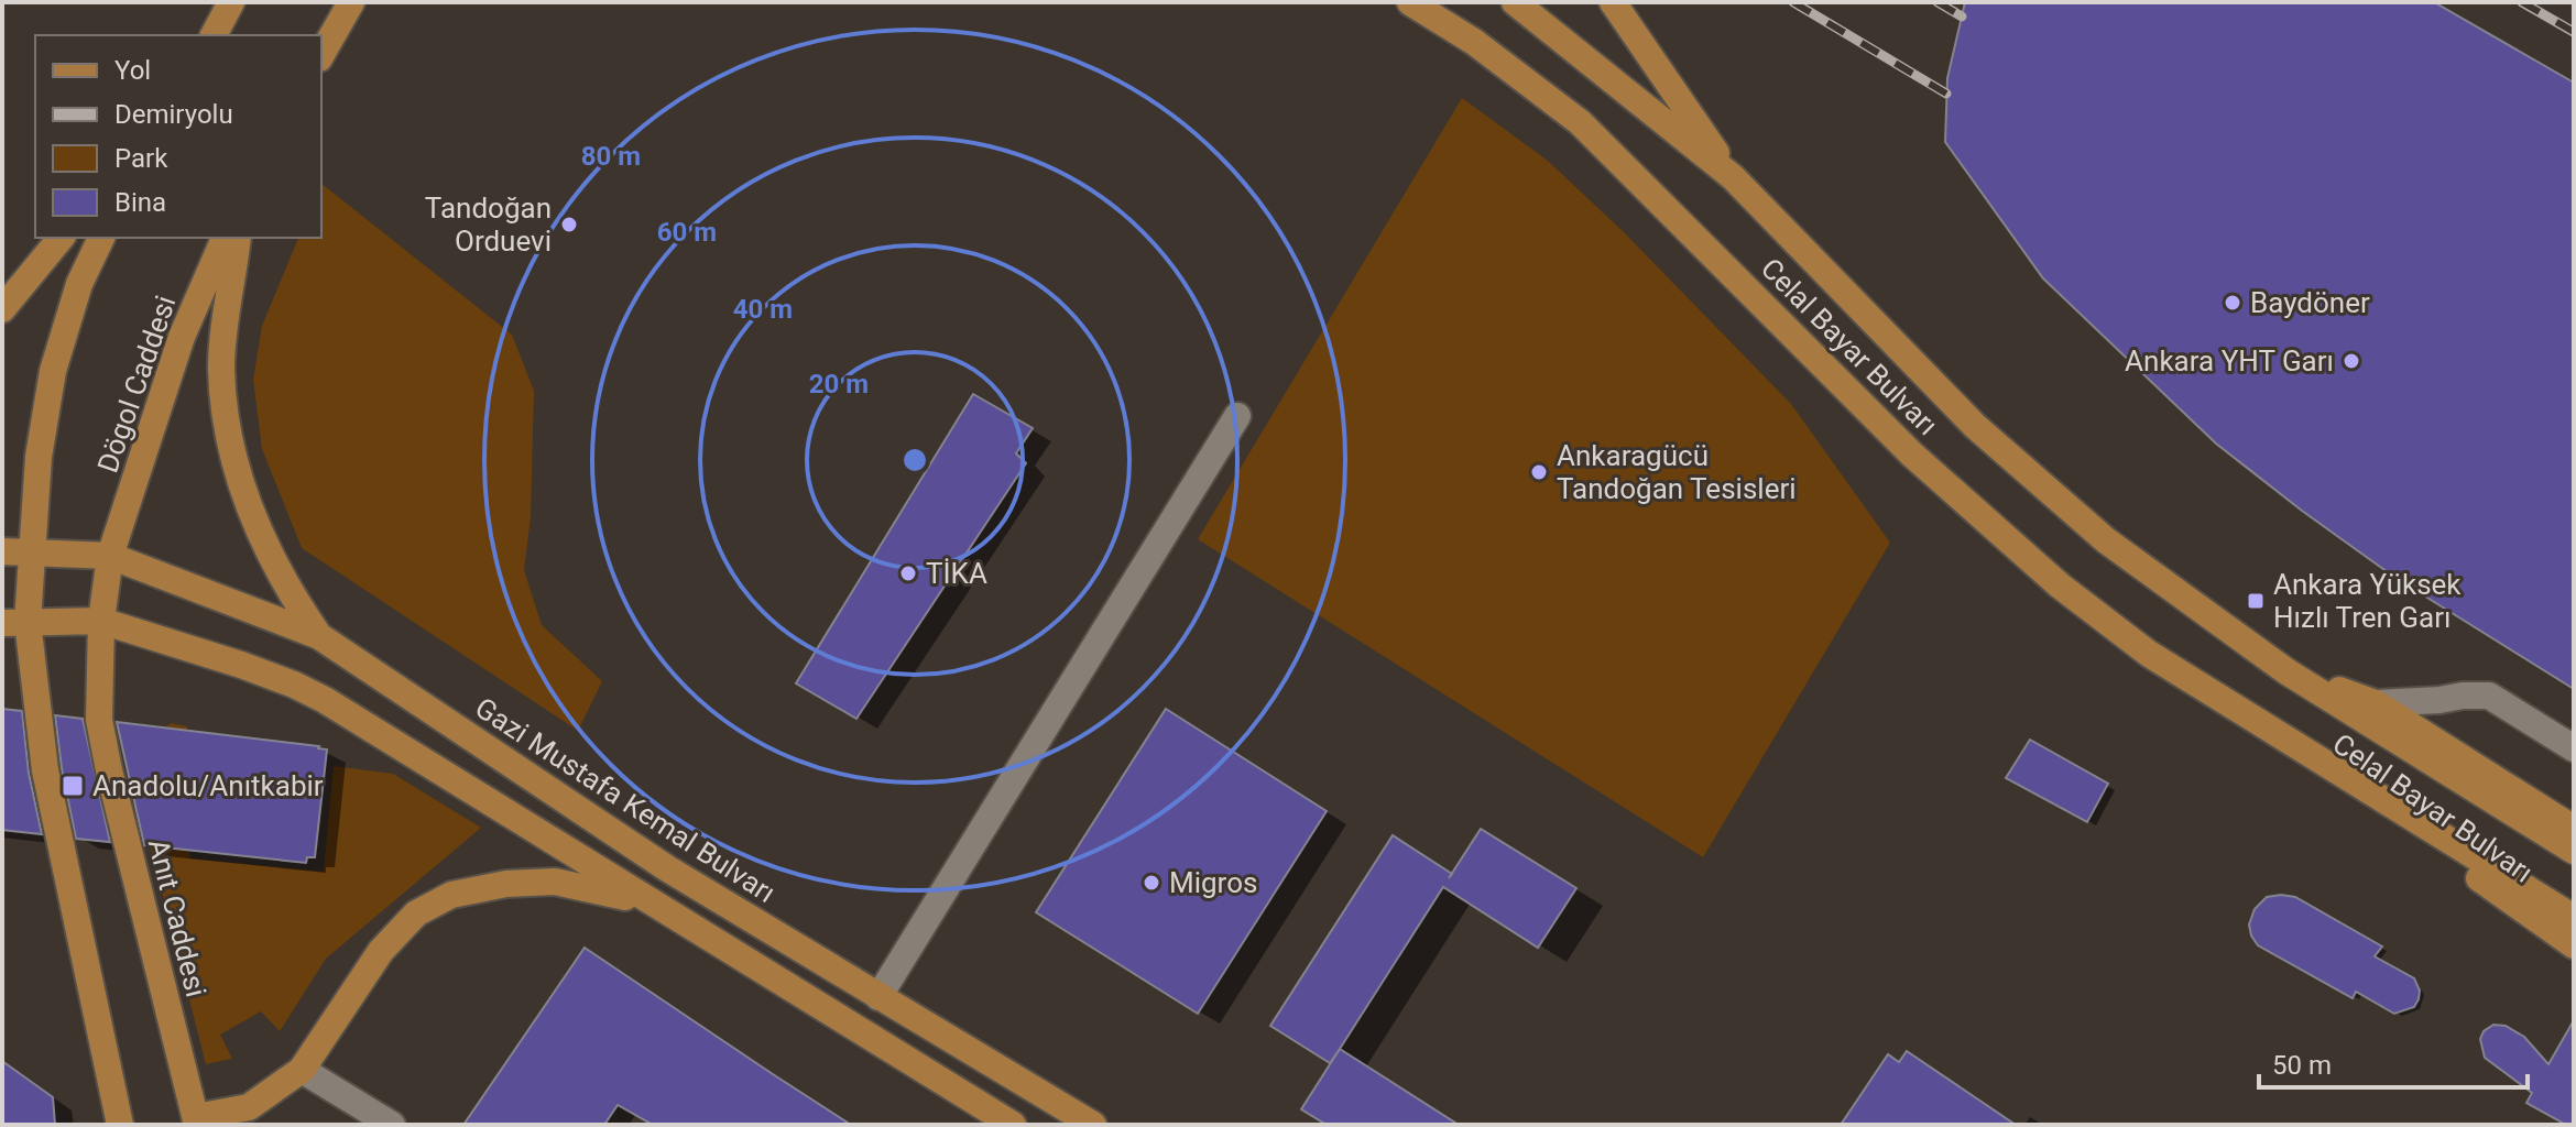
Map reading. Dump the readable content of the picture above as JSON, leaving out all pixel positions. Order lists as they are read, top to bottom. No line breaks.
{"streets":{"main road":["Celal Bayar Bulvarı","Dögol Caddesi","Gazi Mustafa Kemal Bulvarı","Anıt Caddesi"]},"crossings":[["Dögol Caddesi","Gazi Mustafa Kemal Bulvarı"],["Dögol Caddesi","Anıt Caddesi"]],"places":{"other":["Tandoğan Orduevi","Baydöner","Ankara YHT Garı","Ankaragücü Tandoğan Tesisleri","TİKA","Migros"],"transit":["Ankara Yüksek Hızlı Tren Garı","Anadolu/Anıtkabir"]},"legend":["Yol","Demiryolu","Park","Bina"],"scale_bar":"50 m","rings":["80 m","60 m","40 m","20 m"]}
